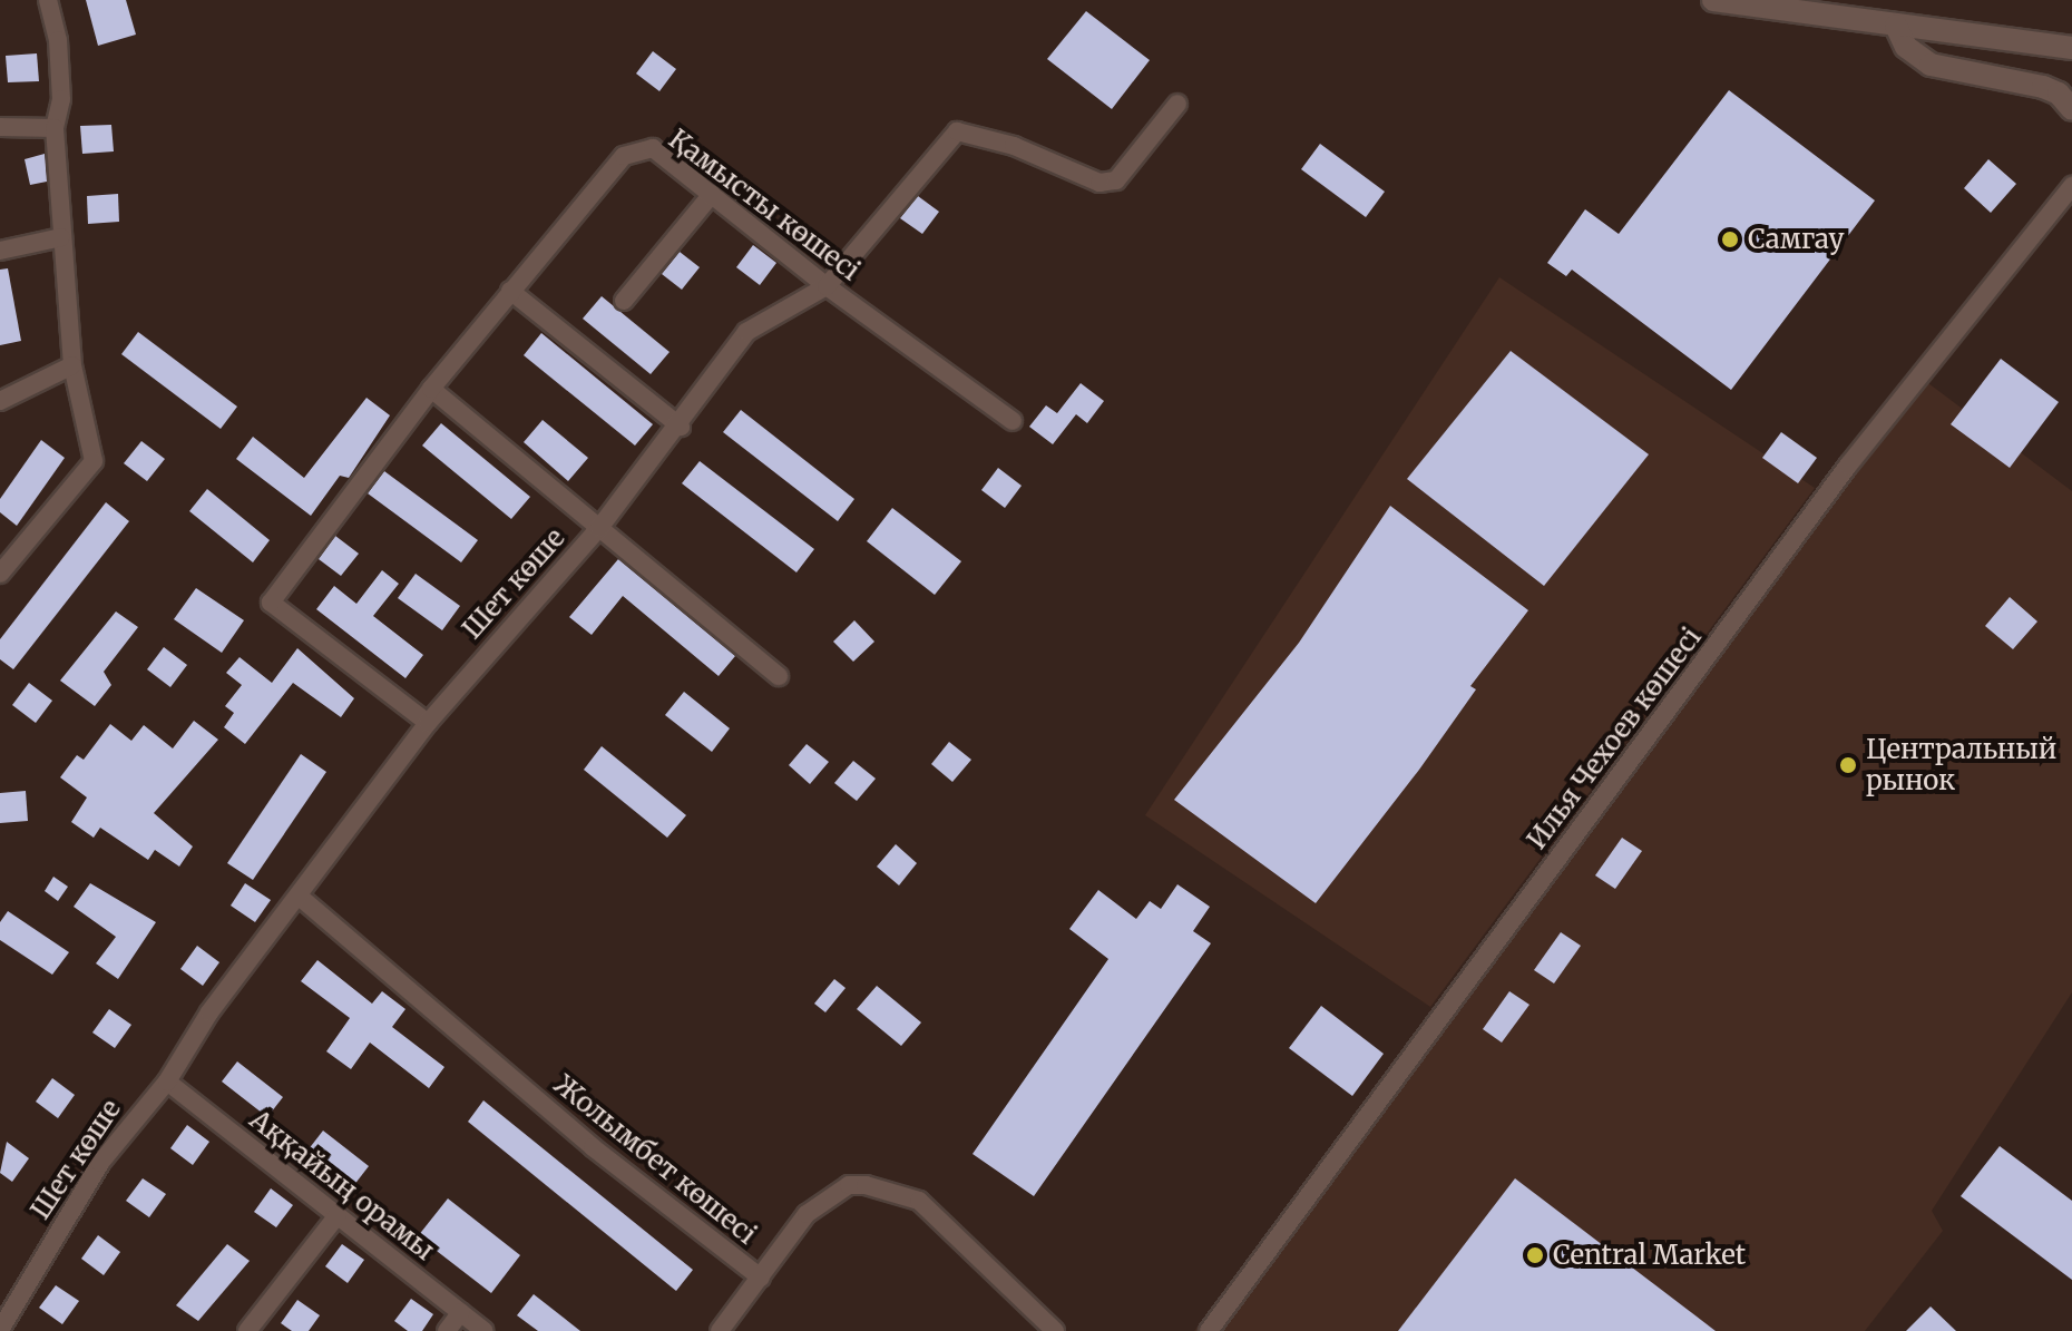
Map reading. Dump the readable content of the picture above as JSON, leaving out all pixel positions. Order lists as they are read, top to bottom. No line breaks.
{"streets":{"street":["Қамысты көшесі","Шет көше","Илья Чехоев көшесі","Жолымбет көшесі","Аққайың орамы"]},"crossings":[["Қамысты көшесі","Шет көше"],["Шет көше","Жолымбет көшесі"],["Шет көше","Аққайың орамы"]],"places":["Самгау","Центральный рынок","Central Market"]}
